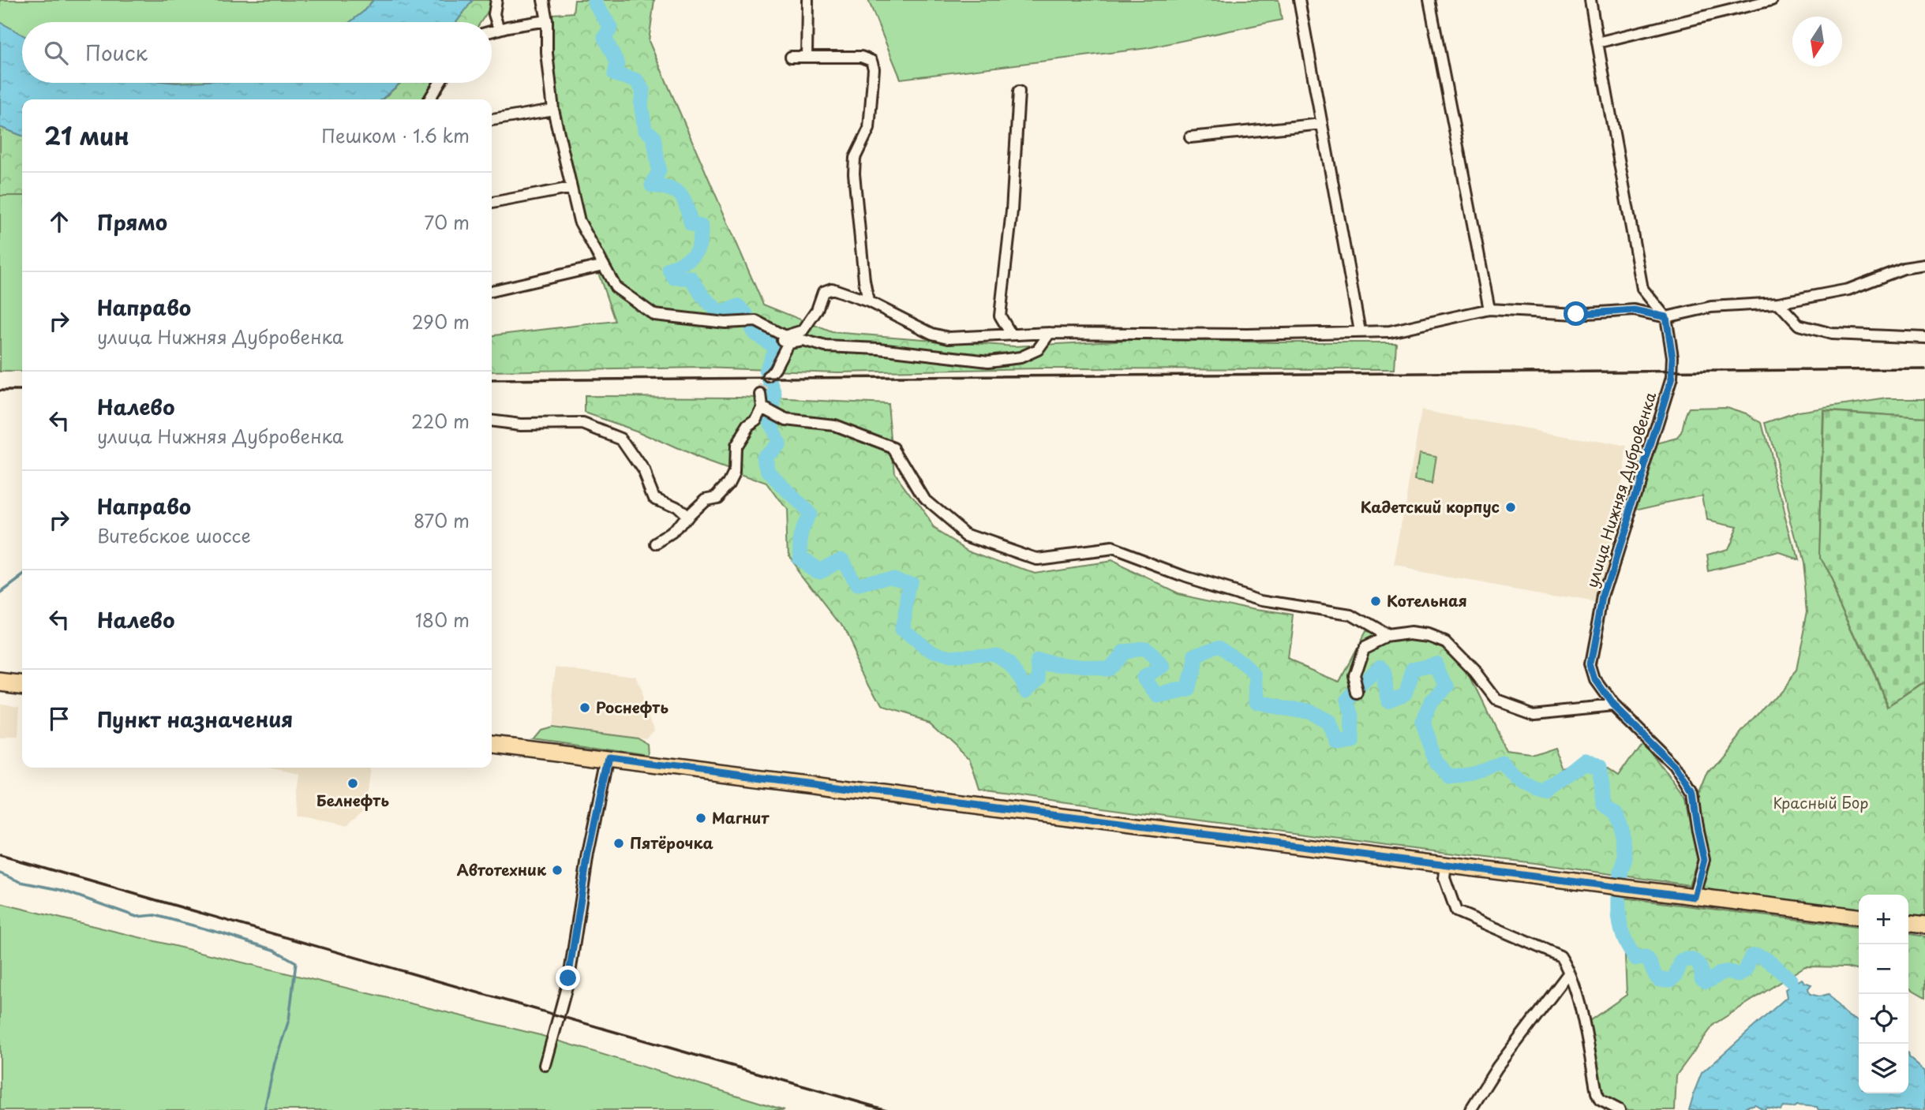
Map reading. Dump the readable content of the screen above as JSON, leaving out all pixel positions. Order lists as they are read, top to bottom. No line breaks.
{"streets":{"street":["улица Нижняя Дубровенка"]},"parks":["Красный Бор"],"places":["Кадетский корпус","Котельная","Роснефть","Белнефть","Магнит","Пятёрочка","Автотехник"],"north":"bottom","page":{"search":"Поиск","heading":["21 мин","Пешком · 1.6 km"],"list":[["Прямо","70 m"],["Направо","улица Нижняя Дубровенка","290 m"],["Налево","улица Нижняя Дубровенка","220 m"],["Направо","Витебское шоссе","870 m"],["Налево","180 m"],"Пункт назначения"],"map_buttons":["+","−"]}}
